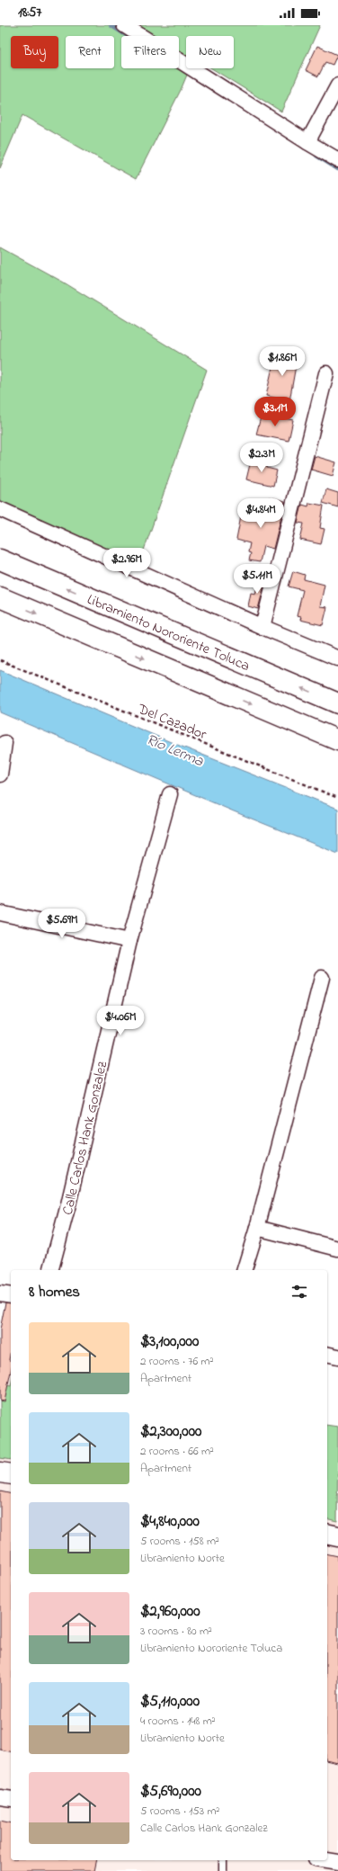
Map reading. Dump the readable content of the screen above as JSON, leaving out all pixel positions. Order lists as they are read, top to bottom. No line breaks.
{"streets":{"highway":["Libramiento Nororiente Toluca"],"street":["Calle Carlos Hank Gonzalez"],"path":["Del Cazador"]},"water":["Río Lerma"],"page":{"status":"18:57","chip":["Buy","Rent","Filters","New"],"price":["$1.86M","$3.1M","$2.3M","$4.84M","$2.96M","$5.11M","$5.69M","$4.06M"],"heading":"8 homes","list":[{"name":"$3,100,000","note":"2 rooms · 76 m² · Apartment"},{"name":"$2,300,000","note":"2 rooms · 66 m² · Apartment"},{"name":"$4,840,000","note":"5 rooms · 158 m² · Libramiento Norte"},{"name":"$2,960,000","note":"3 rooms · 80 m² · Libramiento Nororiente Toluca"},{"name":"$5,110,000","note":"4 rooms · 148 m² · Libramiento Norte"},{"name":"$5,690,000","note":"5 rooms · 153 m² · Calle Carlos Hank Gonzalez"}]}}
